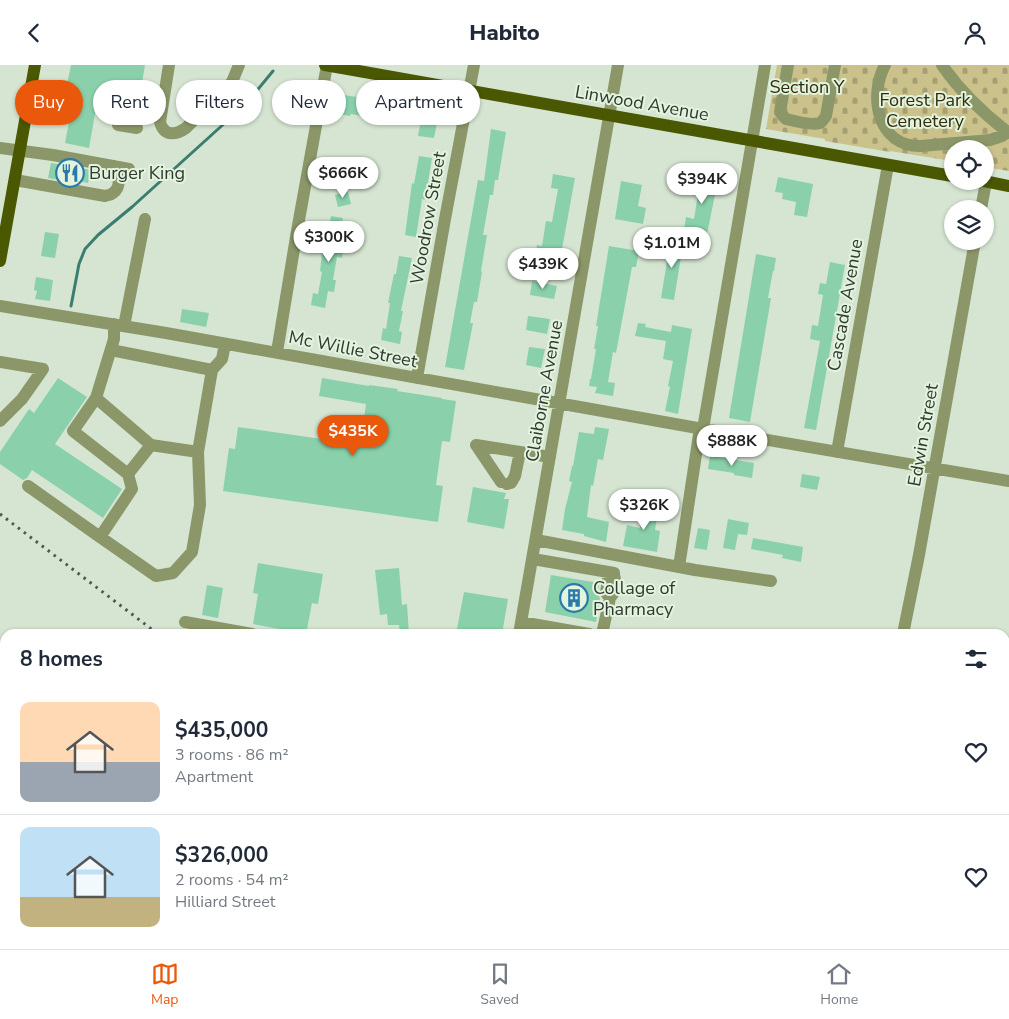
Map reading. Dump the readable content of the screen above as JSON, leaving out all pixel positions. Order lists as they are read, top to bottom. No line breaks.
{"streets":{"main road":["Linwood Avenue"],"street":["Woodrow Street","Cascade Avenue","Mc Willie Street","Claiborne Avenue","Edwin Street"]},"crossings":[["Linwood Avenue","Cascade Avenue"],["Linwood Avenue","Claiborne Avenue"],["Woodrow Street","Mc Willie Street"],["Cascade Avenue","Mc Willie Street"],["Mc Willie Street","Claiborne Avenue"],["Mc Willie Street","Edwin Street"]],"parks":["Section Y","Forest Park Cemetery"],"places":{"restaurant":["Burger King"],"building":["Collage of Pharmacy"]},"page":{"header":"Habito","chip":["Buy","Rent","Filters","New","Apartment"],"price":["$666K","$394K","$300K","$1.01M","$439K","$435K","$888K","$326K"],"heading":"8 homes","list":[{"name":"$435,000","note":"3 rooms · 86 m² · Apartment"},{"name":"$326,000","note":"2 rooms · 54 m² · Hilliard Street"}],"tabs":["Map","Saved","Home"]}}
